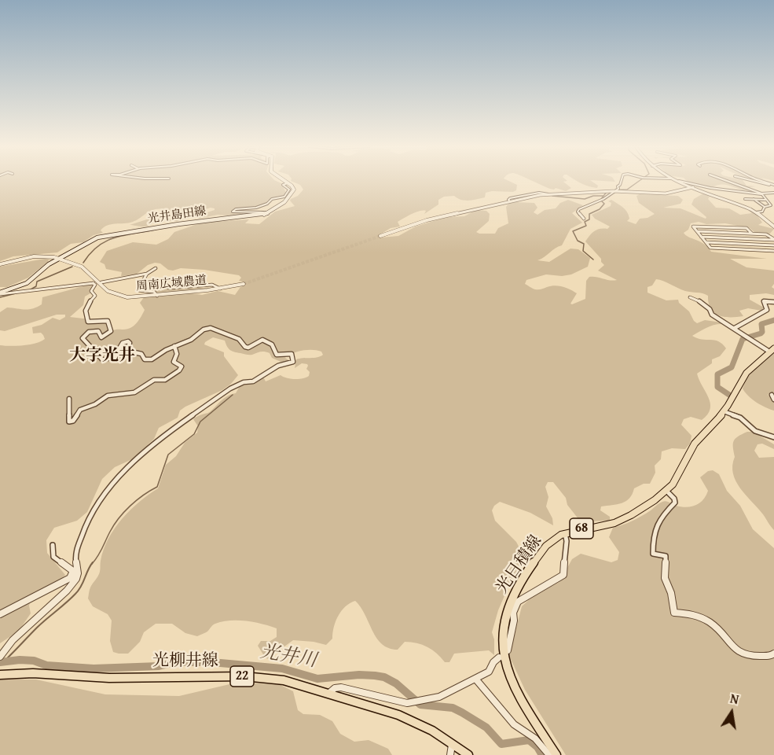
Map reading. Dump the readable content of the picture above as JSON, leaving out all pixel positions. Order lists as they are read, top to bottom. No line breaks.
{"streets":{"main road":["光井島田線","68","光日積線","光柳井線","22"],"street":["周南広域農道"]},"crossings":[["光井島田線","周南広域農道"]],"districts":["大字光井"],"water":["光井川"],"north":"top"}
